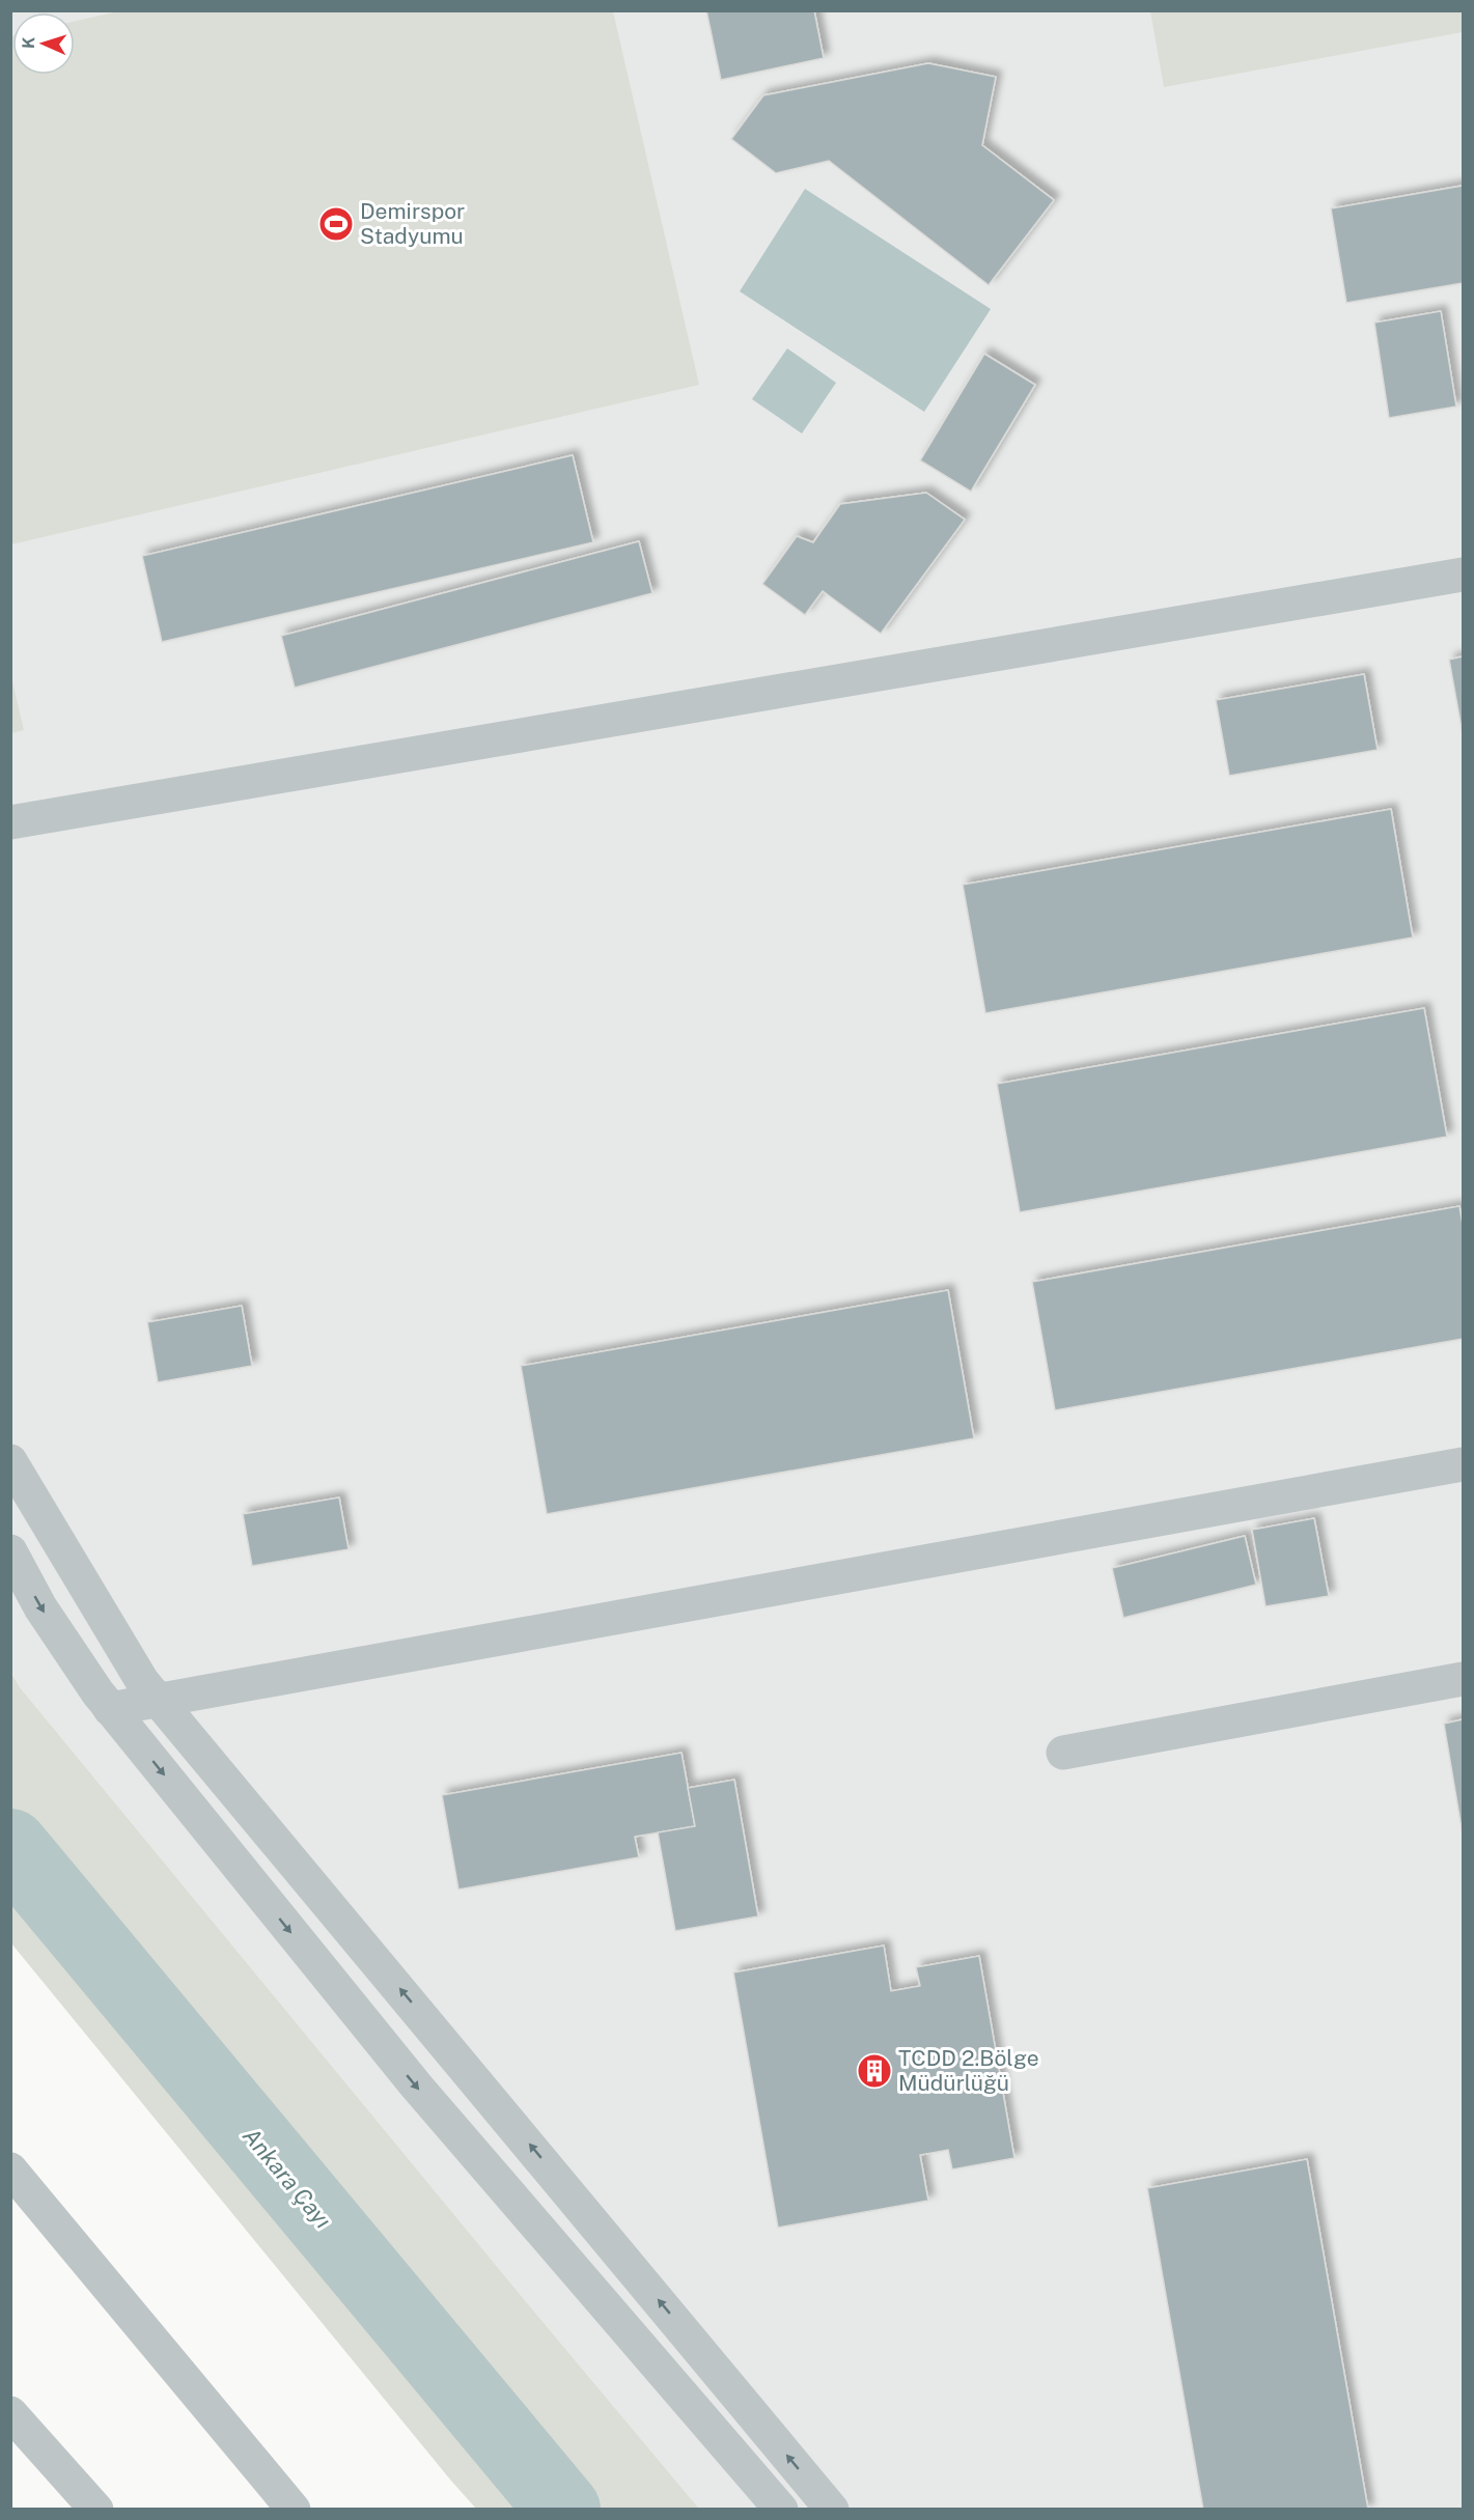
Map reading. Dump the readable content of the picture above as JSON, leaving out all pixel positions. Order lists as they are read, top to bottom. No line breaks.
{"water":["Ankara Çayı"],"places":{"sports":["Demirspor Stadyumu"],"building":["TCDD 2.Bölge Müdürlüğü"]},"north":"left"}
